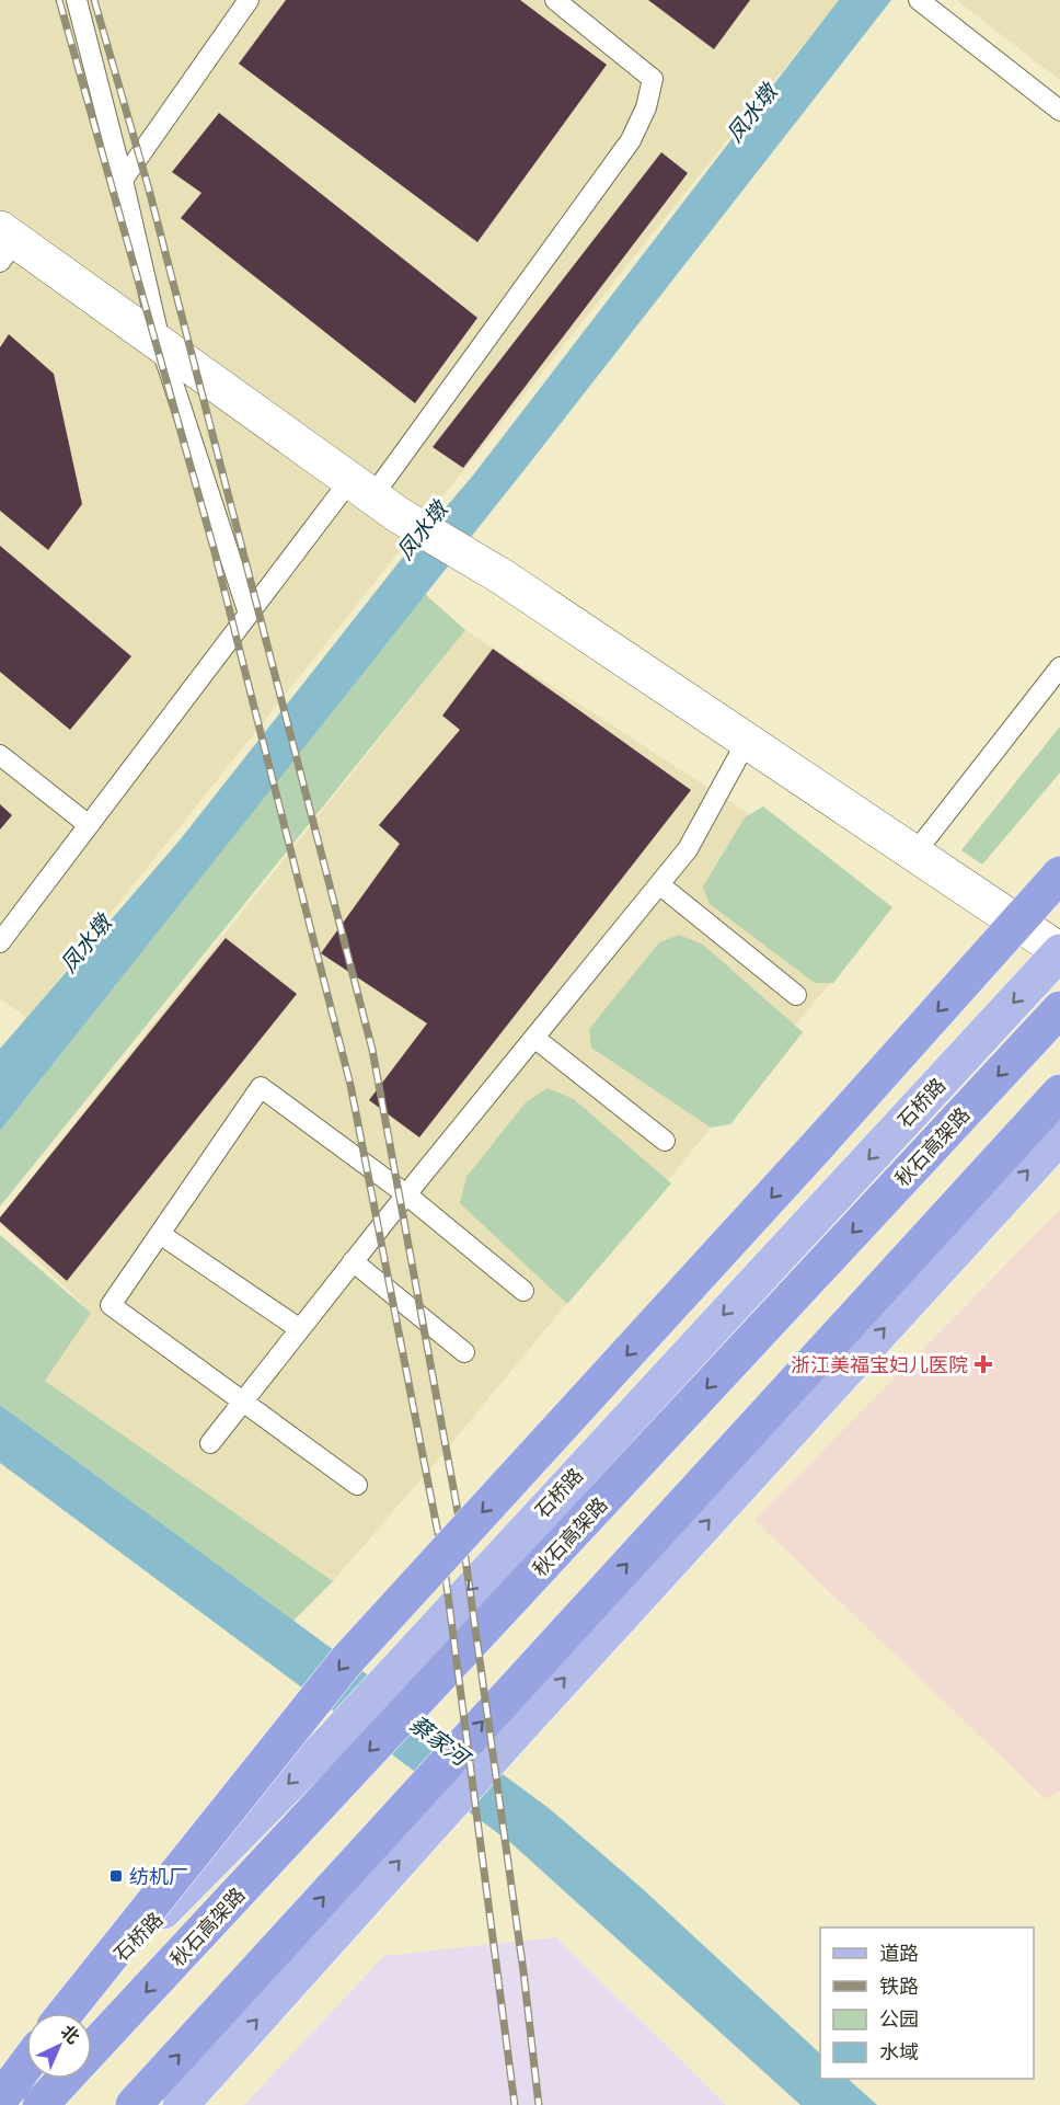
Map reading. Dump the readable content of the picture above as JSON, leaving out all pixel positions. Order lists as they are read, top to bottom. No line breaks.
{"streets":{"highway":["秋石高架路"],"main road":["石桥路"]},"water":["凤水墩","蔡家河"],"places":{"health":["浙江美福宝妇儿医院"],"transit":["纺机厂"]},"legend":["道路","铁路","公园","水域"],"north":"top right"}
